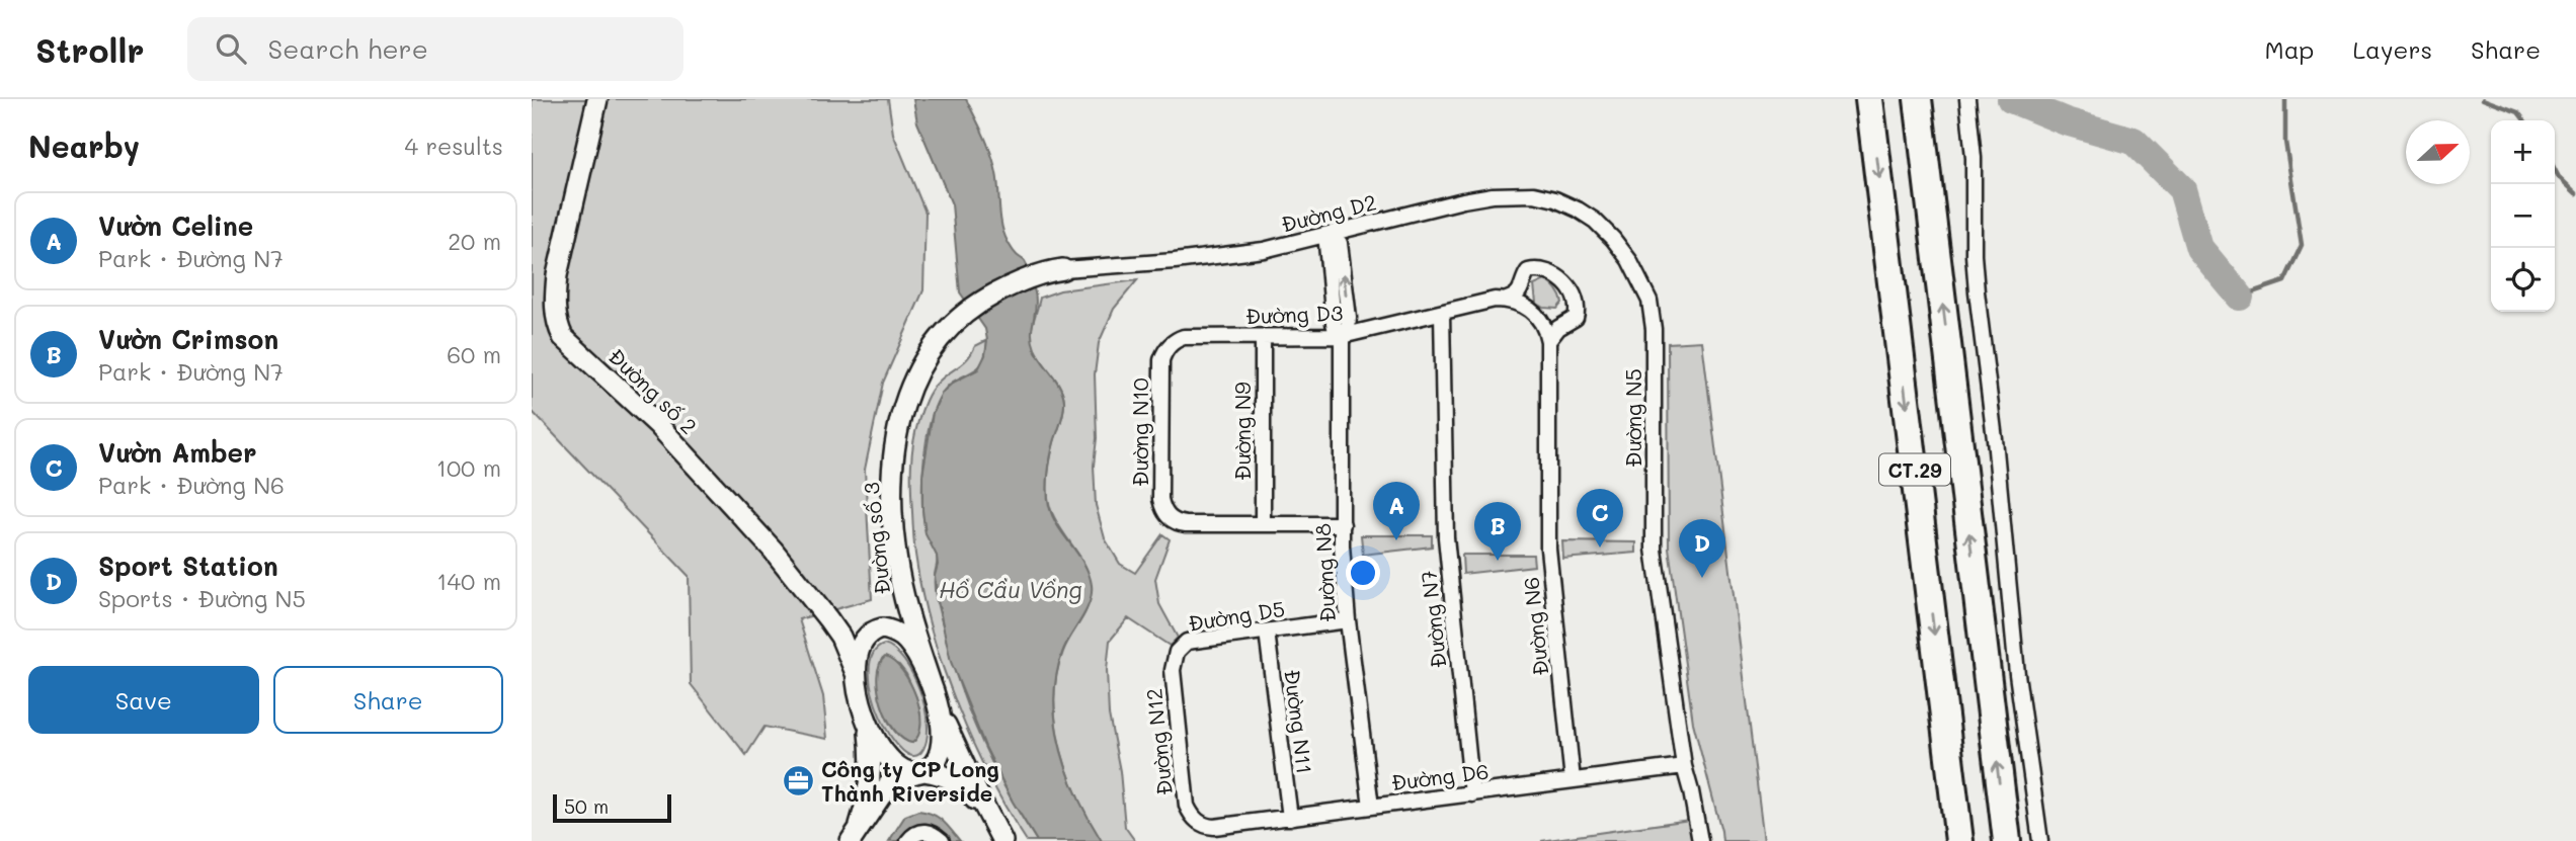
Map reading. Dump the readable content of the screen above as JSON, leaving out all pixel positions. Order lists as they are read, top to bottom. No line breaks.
{"streets":{"highway":["CT.29"],"street":["Đường D2","Đường D3","Đường số 2","Đường N5","Đường N9","Đường N10","Đường số 3","Đường N8","Đường D5","Đường N7","Đường N6","Đường N11","Đường N12","Đường D6"]},"crossings":[["Đường D2","Đường N5"],["Đường D2","Đường số 3"],["Đường D2","Đường N8"],["Đường D3","Đường N9"],["Đường D3","Đường N10"],["Đường D3","Đường N8"],["Đường D3","Đường N7"],["Đường D3","Đường N6"],["Đường N5","Đường D6"],["Đường N9","Đường N10"],["Đường N8","Đường D5"],["Đường N8","Đường D6"],["Đường D5","Đường N11"],["Đường D5","Đường N12"],["Đường N7","Đường D6"],["Đường N6","Đường D6"],["Đường N11","Đường D6"],["Đường N12","Đường D6"]],"water":["Hồ Cầu Vồng"],"places":{"office":["Công ty CP Long Thành Riverside"]},"scale_bar":"50 m","north":"right","page":{"header":"Strollr","search":"Search here","nav":["Map","Layers","Share"],"heading":["Nearby","4 results"],"map_buttons":["+","−"],"list":[{"mark":"A","name":"Vườn Celine","note":"Park · Đường N7","value":"20 m"},{"mark":"B","name":"Vườn Crimson","note":"Park · Đường N7","value":"60 m"},{"mark":"C","name":"Vườn Amber","note":"Park · Đường N6","value":"100 m"},{"mark":"D","name":"Sport Station","note":"Sports · Đường N5","value":"140 m"}],"pins":["A","C","B","D"],"buttons":["Save","Share"],"scale":"50 m"}}
